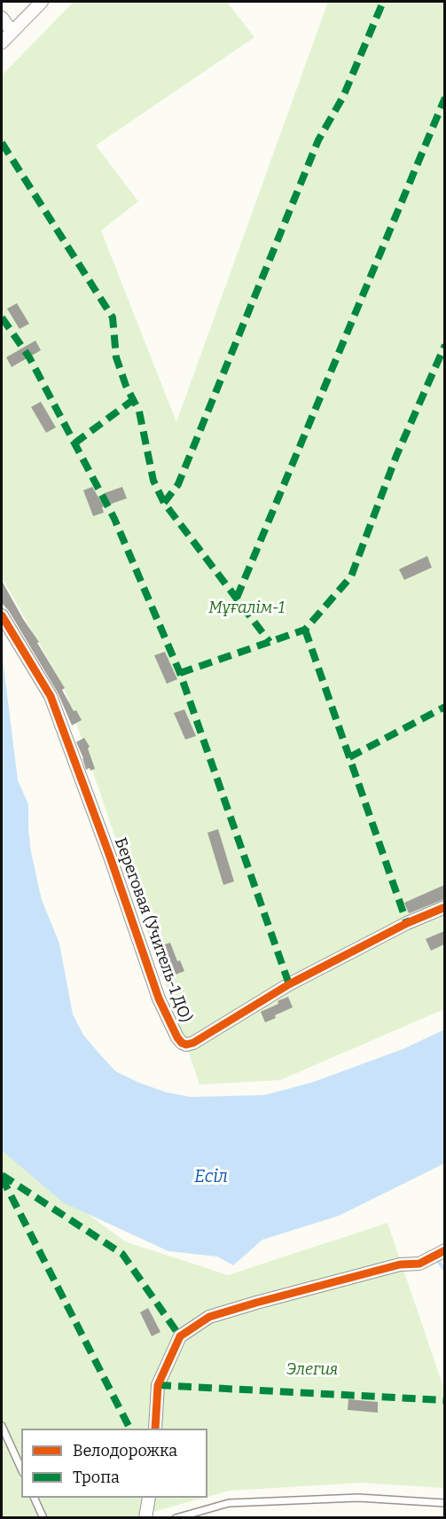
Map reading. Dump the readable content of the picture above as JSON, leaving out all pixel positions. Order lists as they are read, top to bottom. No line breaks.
{"streets":{"street":["Береговая (Учитель-1 ДО)"]},"water":["Есіл"],"parks":["Мұғалім-1","Элегия"],"legend":["Велодорожка","Тропа"]}
